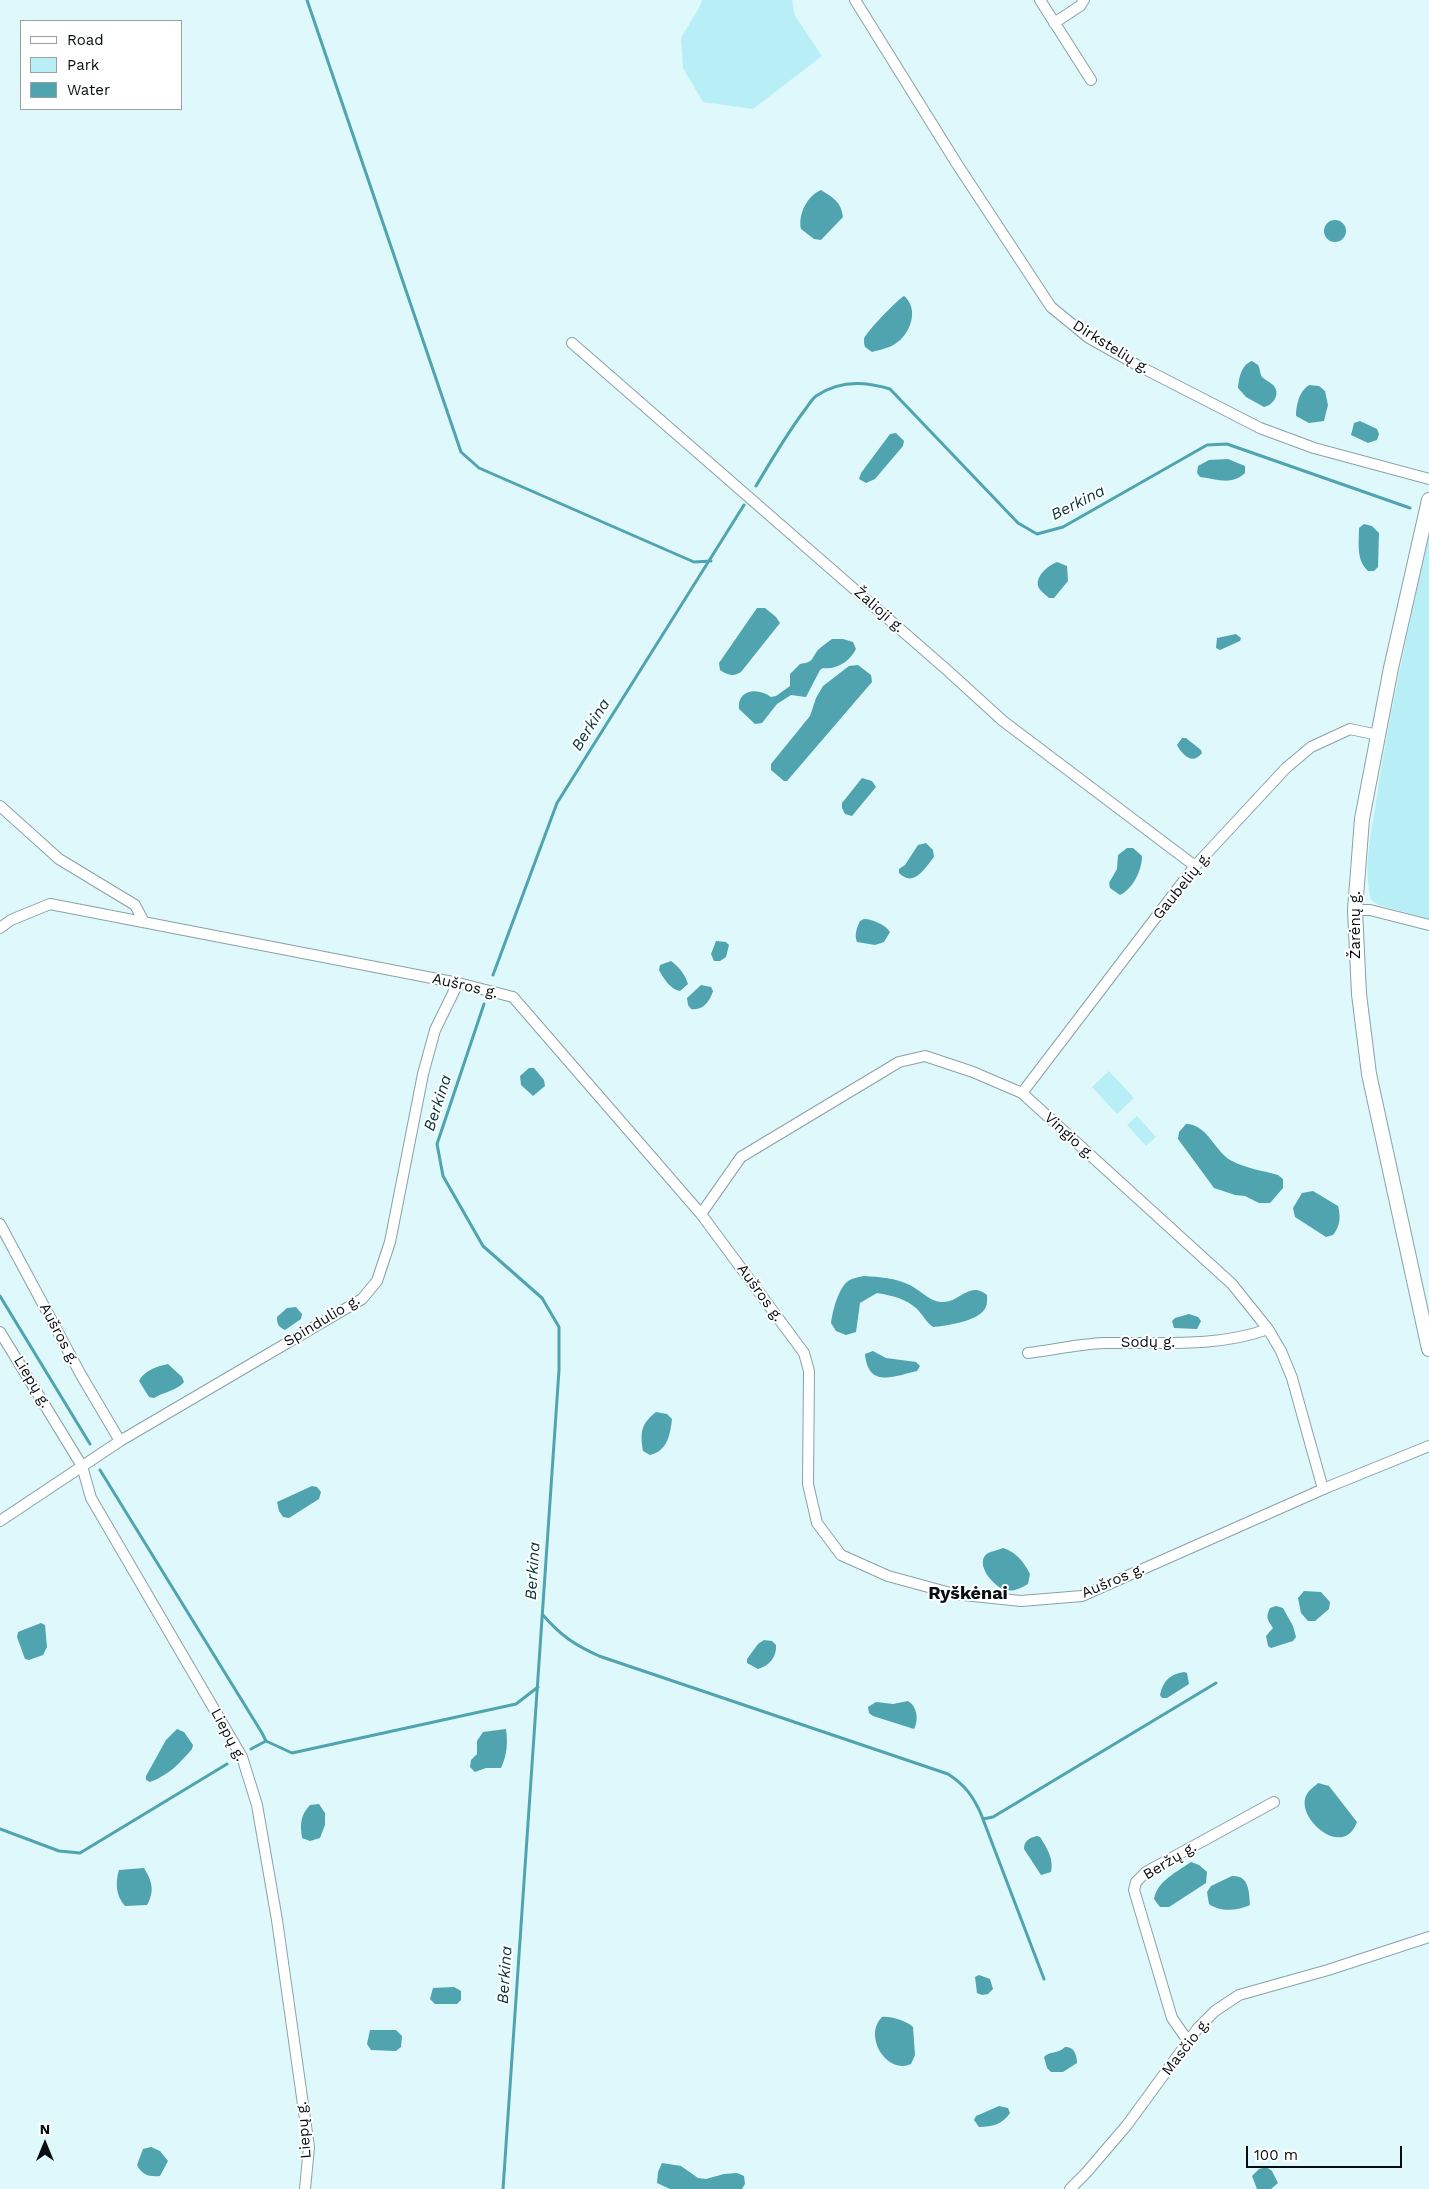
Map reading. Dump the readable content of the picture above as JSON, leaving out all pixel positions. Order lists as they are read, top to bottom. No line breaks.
{"streets":{"main road":["Žarėnų g."],"street":["Dirkstelių g.","Žalioji g.","Gaubelių g.","Aušros g.","Vingio g.","Spindulio g.","Sodų g.","Liepų g.","Beržų g.","Masčio g."]},"crossings":[["Žalioji g.","Gaubelių g."],["Gaubelių g.","Žarėnų g."],["Gaubelių g.","Vingio g."],["Aušros g.","Vingio g."],["Aušros g.","Spindulio g."],["Vingio g.","Sodų g."],["Spindulio g.","Liepų g."],["Beržų g.","Masčio g."]],"districts":["Ryškėnai"],"water":["Berkina"],"legend":["Road","Park","Water"],"scale_bar":"100 m","north":"top"}
